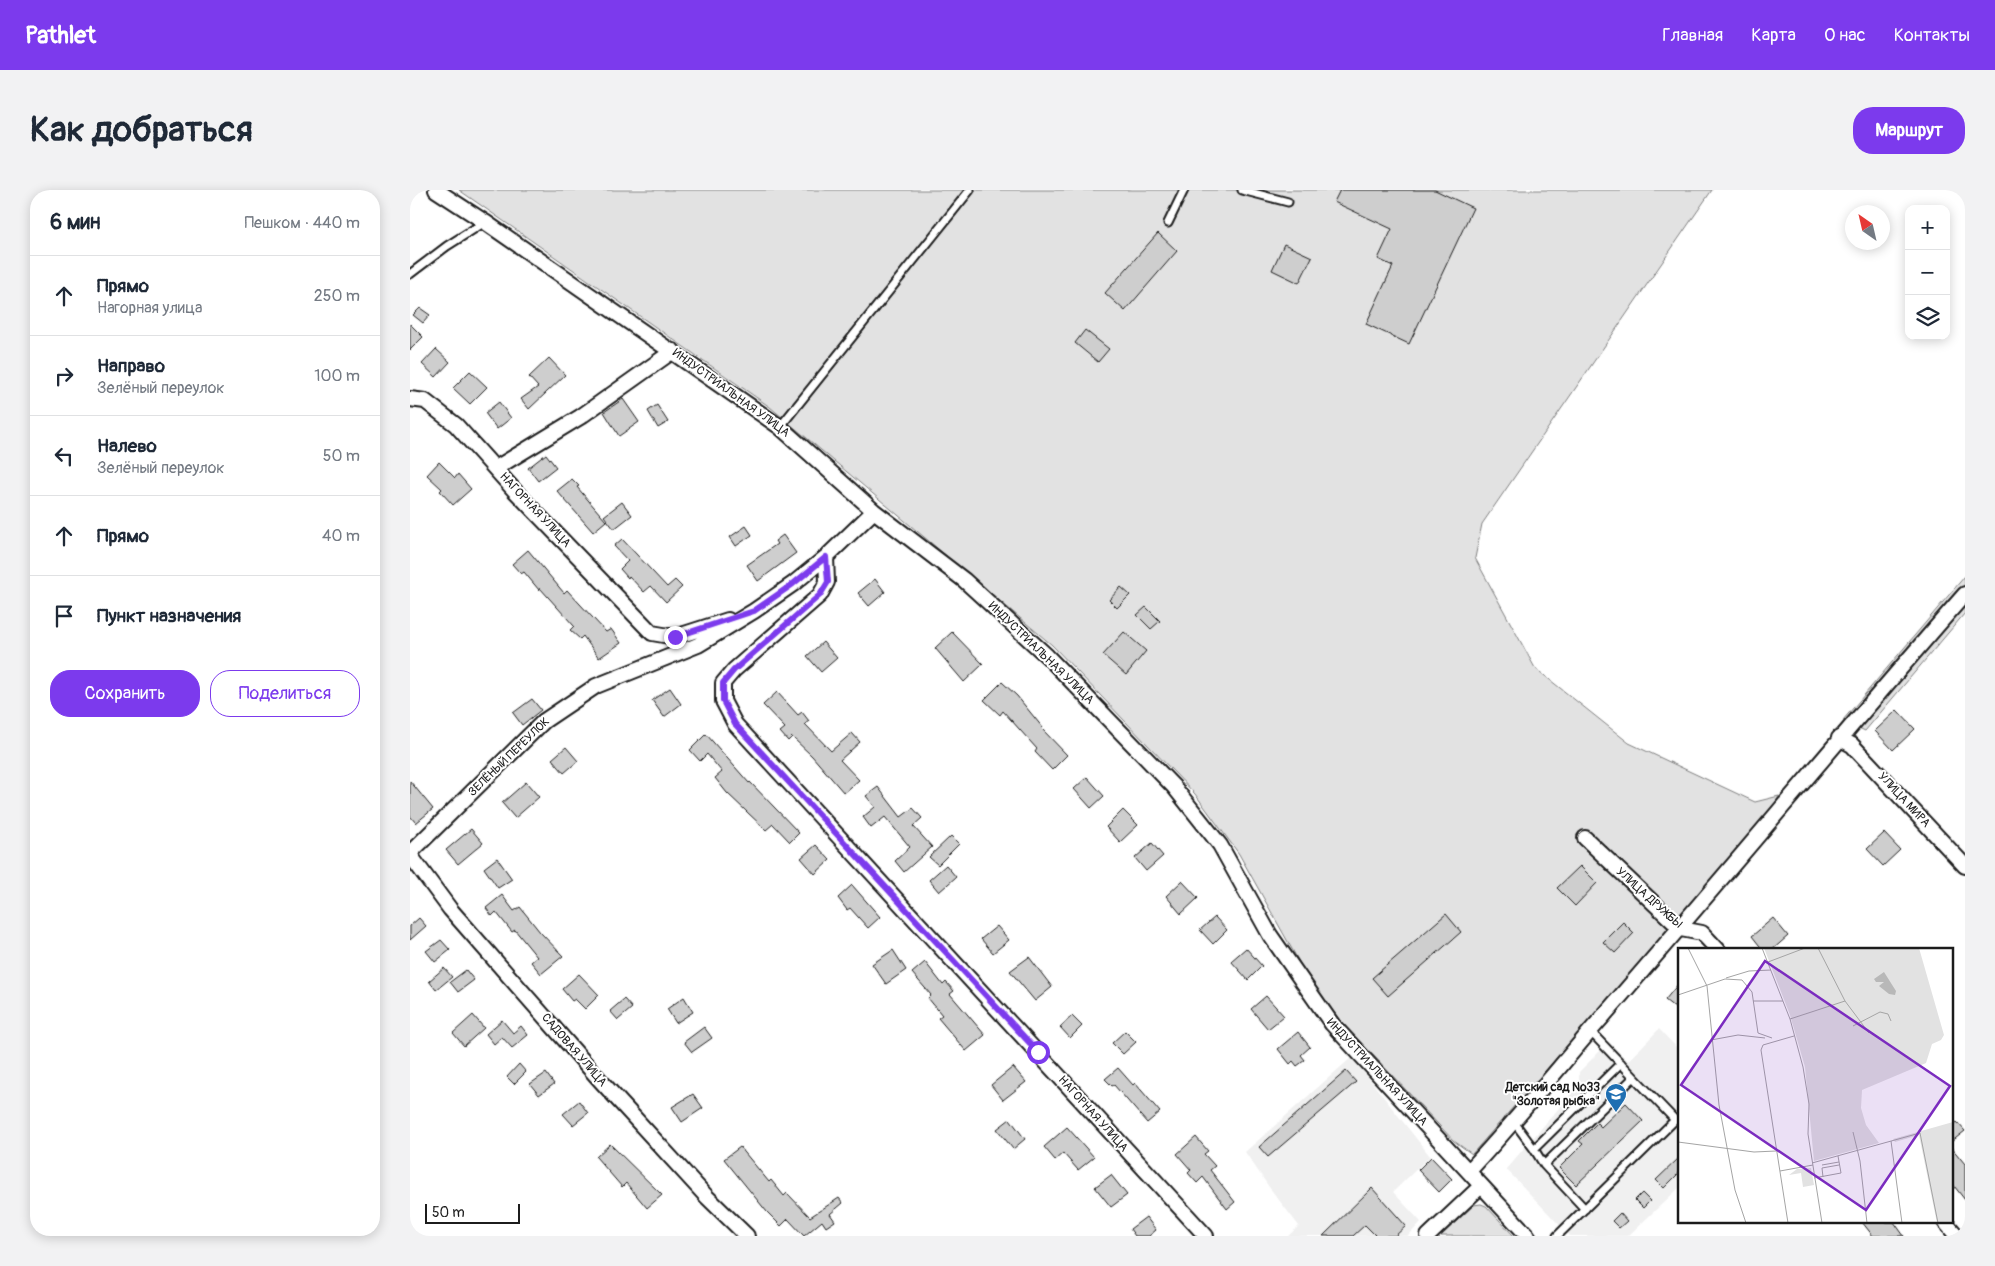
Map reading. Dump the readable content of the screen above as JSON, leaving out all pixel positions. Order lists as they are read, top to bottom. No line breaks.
{"streets":{"street":["ИНДУСТРИАЛЬНАЯ УЛИЦА","НАГОРНАЯ УЛИЦА","ЗЕЛЁНЫЙ ПЕРЕУЛОК","УЛИЦА МИРА","УЛИЦА ДРУЖБЫ","САДОВАЯ УЛИЦА"]},"crossings":[["ИНДУСТРИАЛЬНАЯ УЛИЦА","ЗЕЛЁНЫЙ ПЕРЕУЛОК"],["НАГОРНАЯ УЛИЦА","ЗЕЛЁНЫЙ ПЕРЕУЛОК"],["ЗЕЛЁНЫЙ ПЕРЕУЛОК","САДОВАЯ УЛИЦА"]],"places":{"school or university":["Детский сад №33 \"Золотая рыбка\""]},"scale_bar":"50 m","north":"top left","page":{"header":"Pathlet","nav":["Главная","Карта","О нас","Контакты"],"buttons":["Маршрут",["Сохранить","Поделиться"]],"title":"Как добраться","heading":["6 мин","Пешком · 440 m"],"map_buttons":["+","−"],"list":[["Прямо","Нагорная улица","250 m"],["Направо","Зелёный переулок","100 m"],["Налево","Зелёный переулок","50 m"],["Прямо","40 m"],"Пункт назначения"],"scale":"50 m"}}
